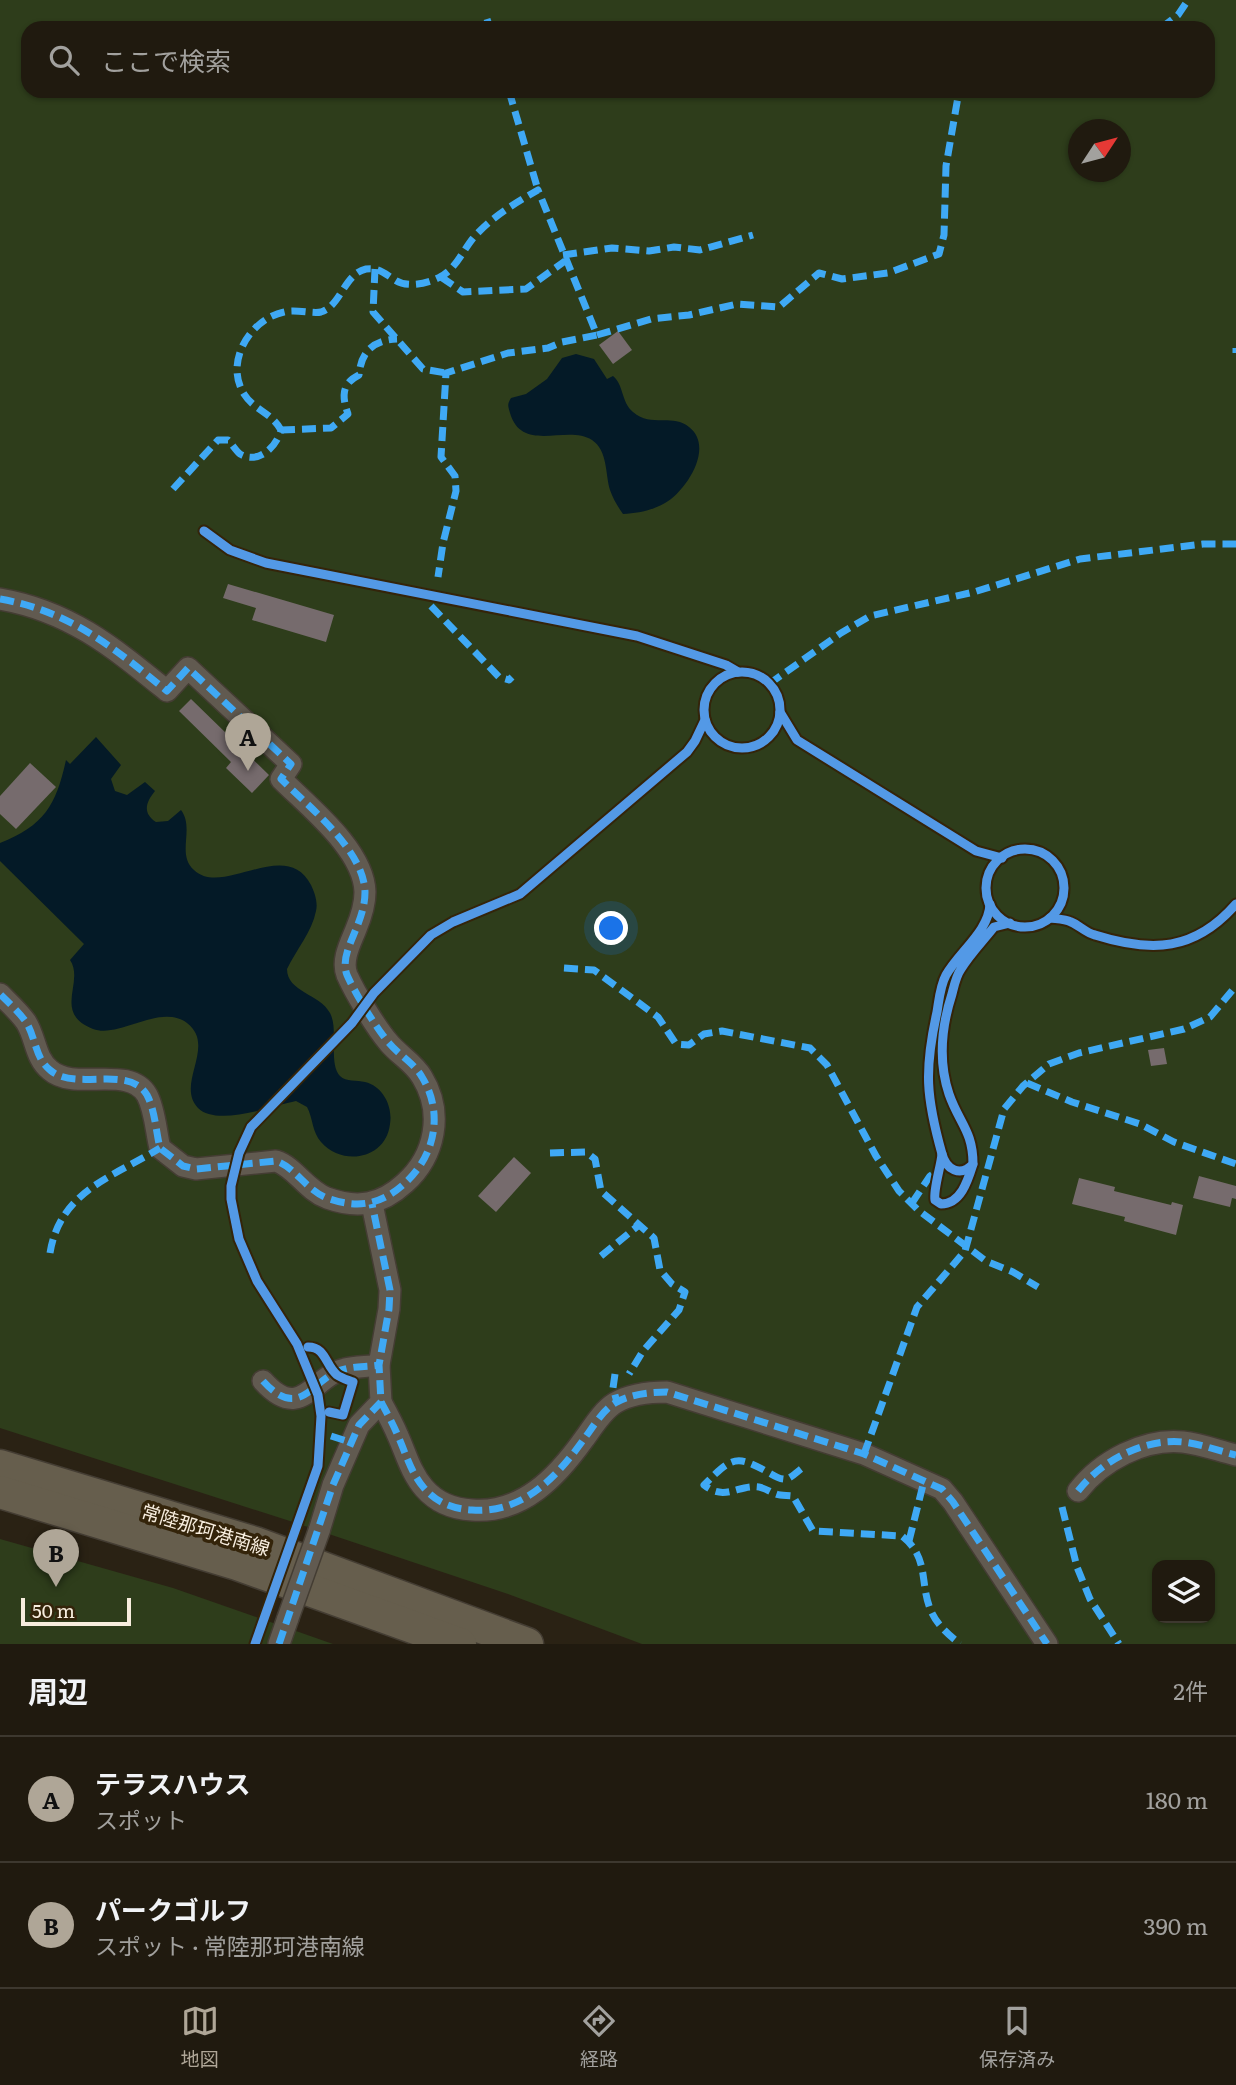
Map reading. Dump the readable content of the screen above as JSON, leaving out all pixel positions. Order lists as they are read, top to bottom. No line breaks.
{"streets":{"highway":["常陸那珂港南線"]},"scale_bar":"50 m","north":"top right","page":{"search":"ここで検索","pins":["A","B"],"scale":"50 m","heading":["周辺","2件"],"list":[{"mark":"A","name":"テラスハウス","note":"スポット","value":"180 m"},{"mark":"B","name":"パークゴルフ","note":"スポット · 常陸那珂港南線","value":"390 m"}],"nav":["地図","経路","保存済み"]}}
